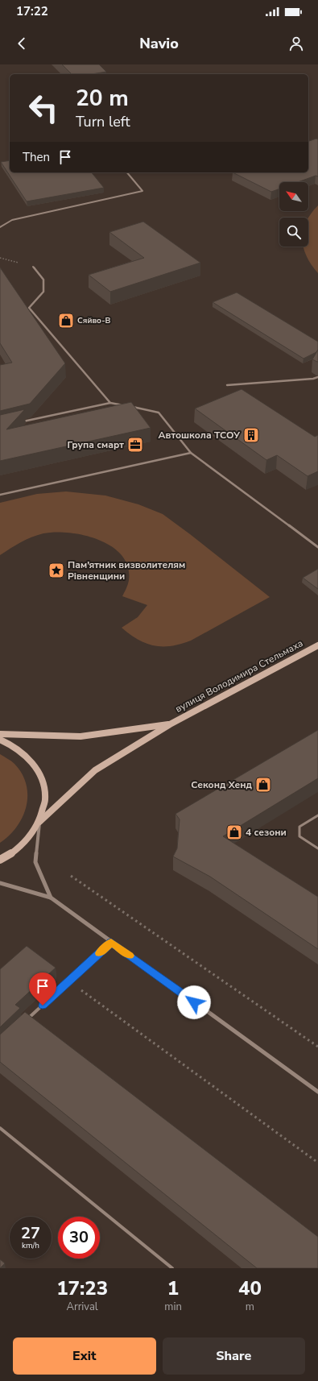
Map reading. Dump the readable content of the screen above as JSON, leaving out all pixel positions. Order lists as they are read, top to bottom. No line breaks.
{"streets":{"main road":["вулиця Володимира Стельмаха"]},"places":{"shop":["Сяйво-В","Секонд Хенд","4 сезони"],"building":["Автошкола ТСОУ"],"office":["Група смарт"],"place":["Пам'ятник визволителям Рівненщини"]},"north":"top left","page":{"status":"17:22","header":"Navio","turn":["20 m","Turn left"],"then":"Then","speed":"27 km/h","limit":"30","eta":["17:23","Arrival","1","min","40","m"],"buttons":["Exit","Share"]}}
